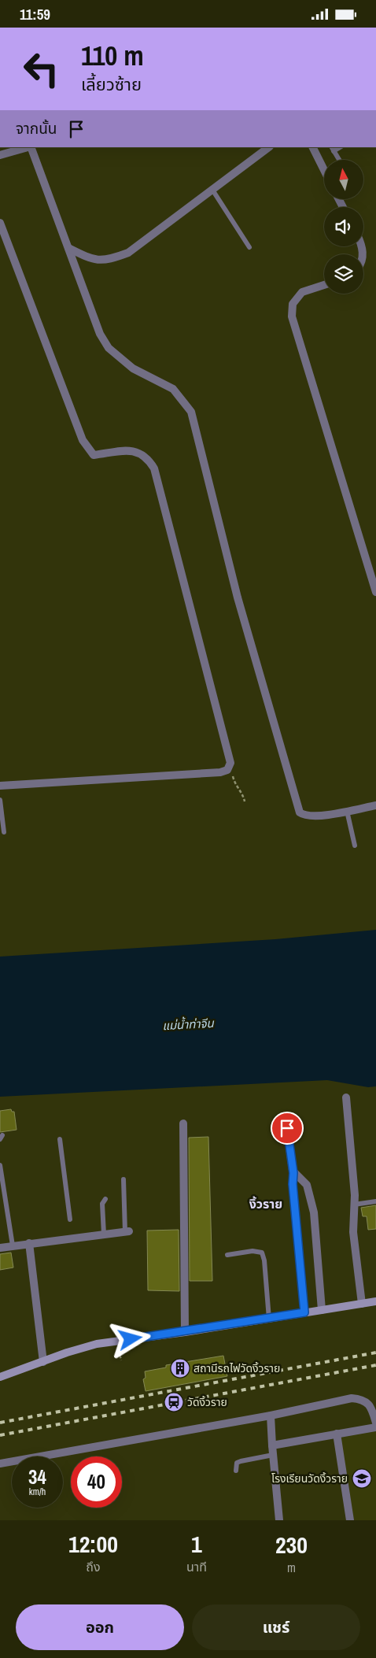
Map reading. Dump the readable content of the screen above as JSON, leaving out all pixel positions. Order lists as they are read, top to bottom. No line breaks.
{"districts":["งิ้วราย"],"water":["แม่น้ำท่าจีน"],"places":{"building":["สถานีรถไฟวัดงิ้วราย"],"station":["วัดงิ้วราย"],"school or university":["โรงเรียนวัดงิ้วราย"]},"north":"top","page":{"status":"11:59","turn":["110 m","เลี้ยวซ้าย"],"then":"จากนั้น","speed":"34 km/h","limit":"40","eta":["12:00","ถึง","1","นาที","230","m"],"buttons":["ออก","แชร์"]}}
